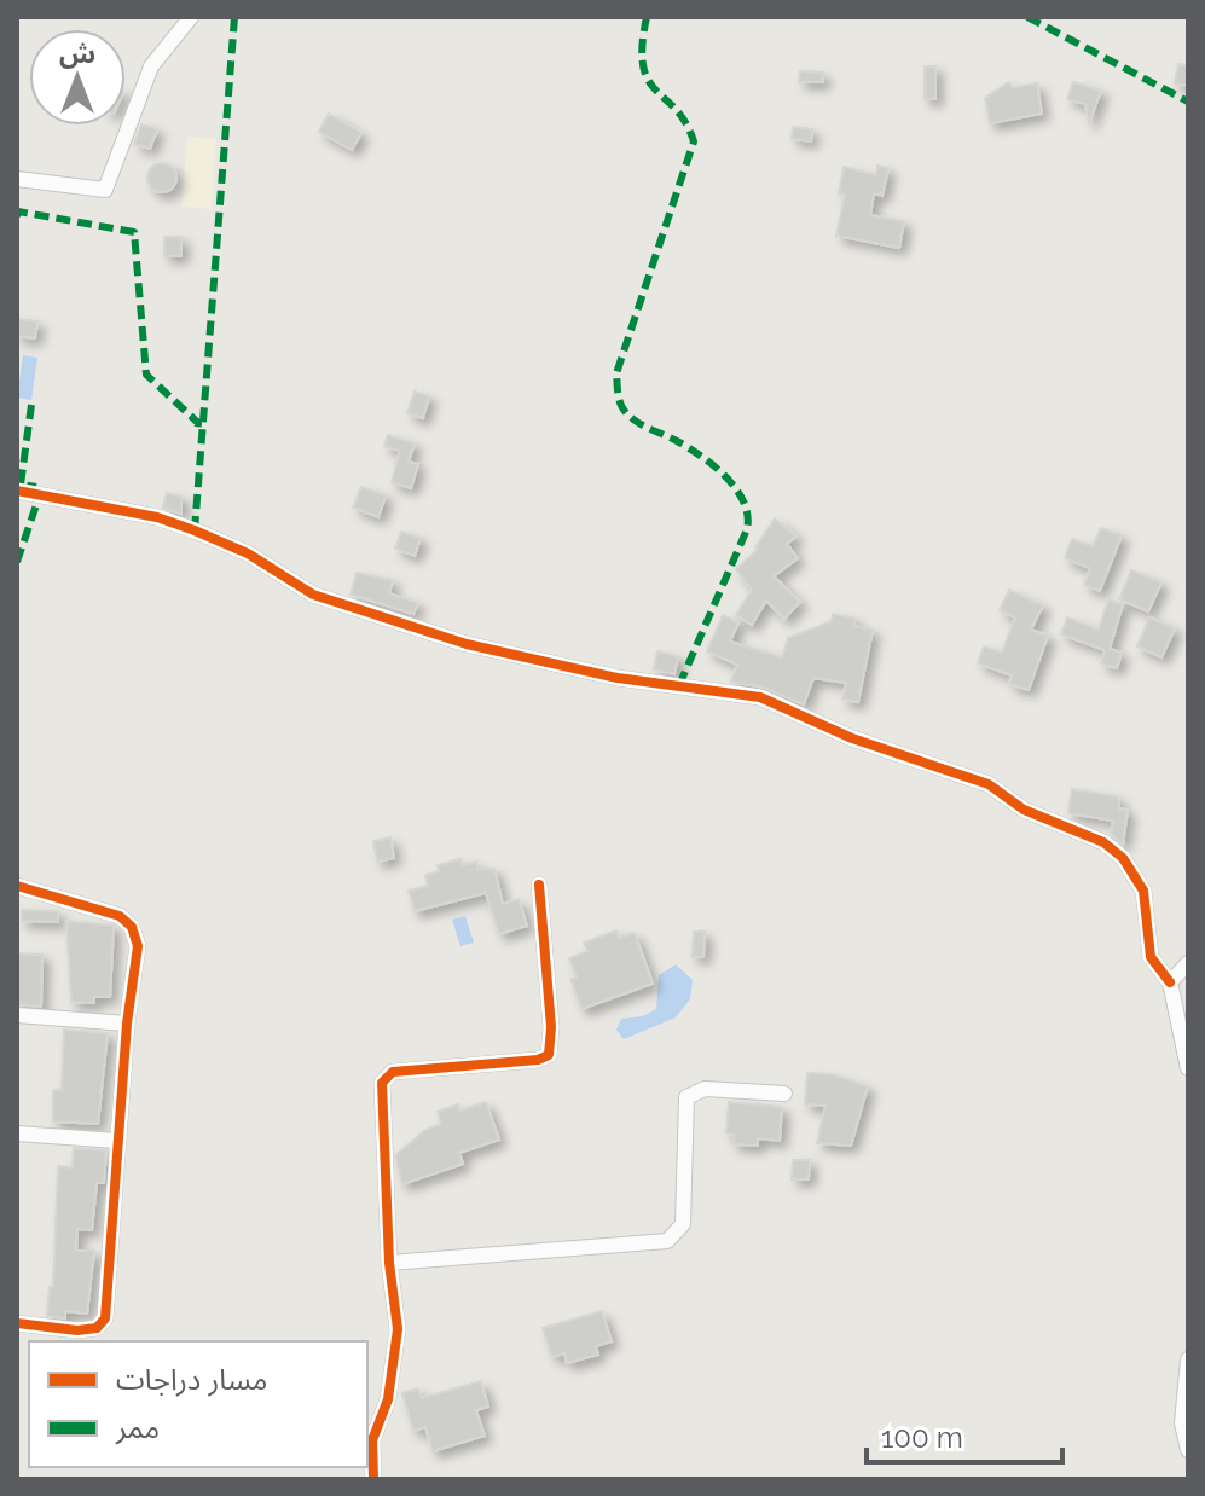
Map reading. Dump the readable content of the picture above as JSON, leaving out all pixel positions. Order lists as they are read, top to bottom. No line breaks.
{"legend":["مسار دراجات","ممر"],"scale_bar":"100 m","north":"top"}
